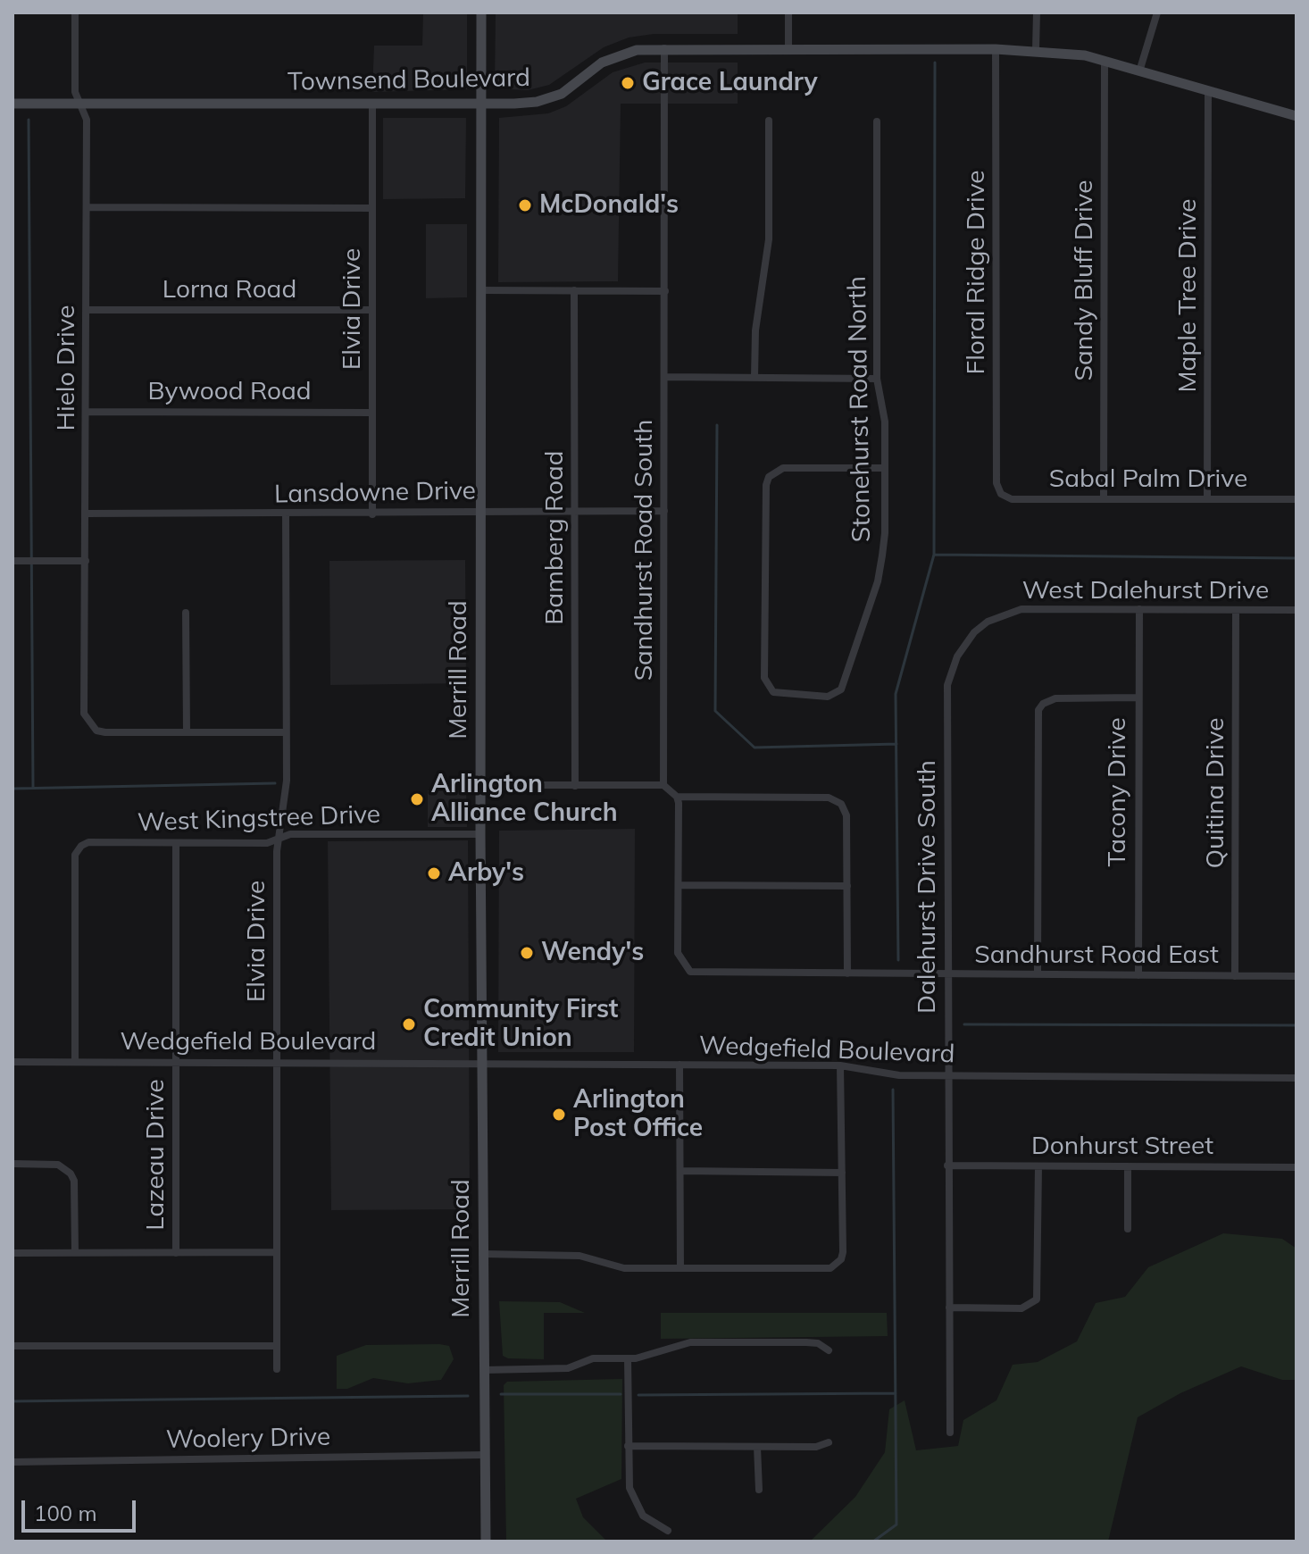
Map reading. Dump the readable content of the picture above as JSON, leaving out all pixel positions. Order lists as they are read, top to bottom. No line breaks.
{"streets":{"main road":["Townsend Boulevard","Merrill Road"],"street":["Floral Ridge Drive","Sandy Bluff Drive","Lorna Road","Maple Tree Drive","Elvia Drive","Hielo Drive","Bywood Road","Stonehurst Road North","Sabal Palm Drive","Lansdowne Drive","Bamberg Road","Sandhurst Road South","West Dalehurst Drive","Tacony Drive","Quitina Drive","West Kingstree Drive","Dalehurst Drive South","Sandhurst Road East","Wedgefield Boulevard","Donhurst Street","Lazeau Drive","Woolery Drive"]},"crossings":[["Townsend Boulevard","Floral Ridge Drive"],["Townsend Boulevard","Sandy Bluff Drive"],["Townsend Boulevard","Maple Tree Drive"],["Townsend Boulevard","Elvia Drive"],["Townsend Boulevard","Hielo Drive"],["Townsend Boulevard","Sandhurst Road South"],["Townsend Boulevard","Merrill Road"],["Floral Ridge Drive","Sabal Palm Drive"],["Sandy Bluff Drive","Sabal Palm Drive"],["Lorna Road","Elvia Drive"],["Lorna Road","Hielo Drive"],["Maple Tree Drive","Sabal Palm Drive"],["Elvia Drive","Bywood Road"],["Elvia Drive","Lansdowne Drive"],["Elvia Drive","West Kingstree Drive"],["Elvia Drive","Wedgefield Boulevard"],["Hielo Drive","Bywood Road"],["Hielo Drive","Lansdowne Drive"],["Lansdowne Drive","Bamberg Road"],["Lansdowne Drive","Sandhurst Road South"],["Lansdowne Drive","Merrill Road"],["West Dalehurst Drive","Tacony Drive"],["West Dalehurst Drive","Quitina Drive"],["West Dalehurst Drive","Dalehurst Drive South"],["Merrill Road","West Kingstree Drive"],["Merrill Road","Wedgefield Boulevard"],["Merrill Road","Woolery Drive"],["Tacony Drive","Sandhurst Road East"],["Quitina Drive","Sandhurst Road East"],["West Kingstree Drive","Wedgefield Boulevard"],["West Kingstree Drive","Lazeau Drive"],["Dalehurst Drive South","Sandhurst Road East"],["Dalehurst Drive South","Wedgefield Boulevard"],["Dalehurst Drive South","Donhurst Street"],["Wedgefield Boulevard","Lazeau Drive"]],"places":["Grace Laundry","McDonald's","Arlington Alliance Church","Arby's","Wendy's","Community First Credit Union","Arlington Post Office"],"scale_bar":"100 m"}
